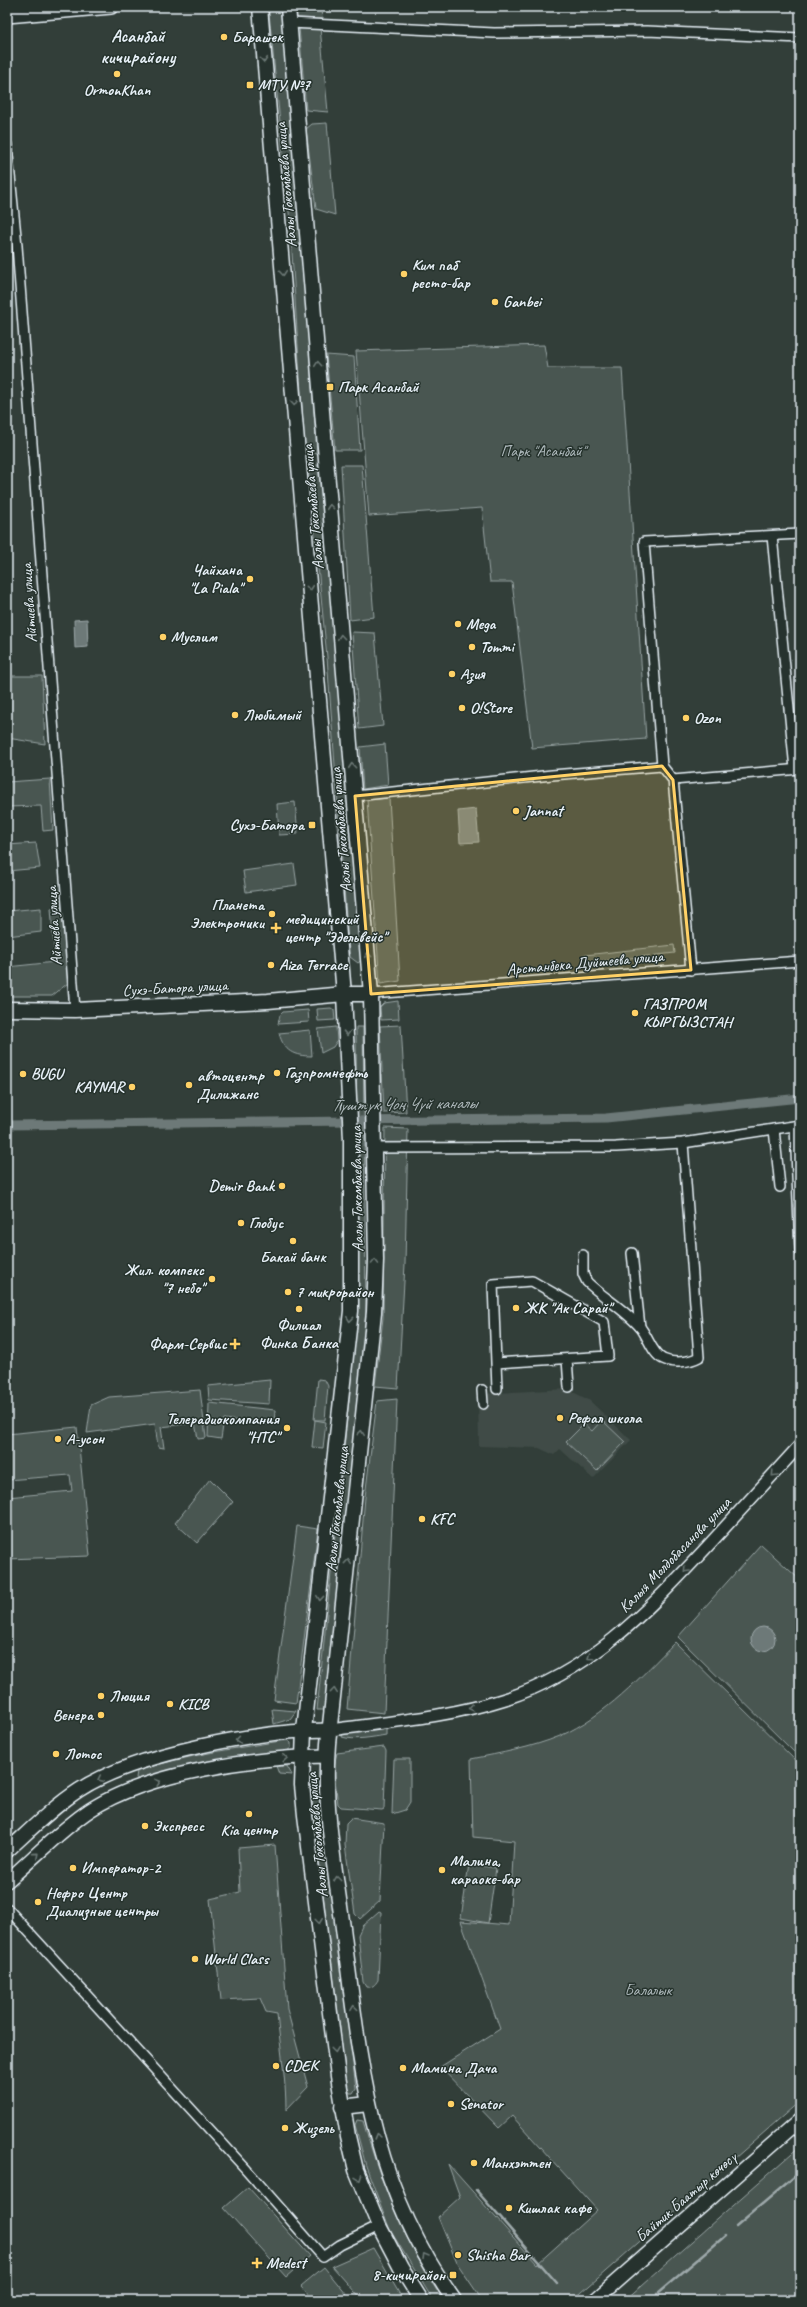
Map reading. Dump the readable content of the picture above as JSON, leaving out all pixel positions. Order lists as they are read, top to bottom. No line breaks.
{"streets":{"main road":["Аалы Токомбаева улица","Сухэ-Батора улица","Байтик Баатыр көчөсү"],"street":["Айтиева улица","Арстанбека Дуйшеева улица","Калыя Молдобасанова улица"]},"crossings":[["Аалы Токомбаева улица","Арстанбека Дуйшеева улица"],["Аалы Токомбаева улица","Сухэ-Батора улица"],["Аалы Токомбаева улица","Калыя Молдобасанова улица"],["Айтиева улица","Сухэ-Батора улица"],["Арстанбека Дуйшеева улица","Сухэ-Батора улица"]],"one_way":["Калыя Молдобасанова улица"],"districts":["Асанбай кичирайону"],"water":["Түштүк Чоң Чүй каналы"],"parks":["Парк \"Асанбай\"","Балалык"],"places":{"other":["Барашек","OrmonKhan","Ким паб ресто-бар","Ganbei","Чайхана \"La Piala\"","Mega","Муслим","Tommi","Азия","O!Store","Любимый","Ozon","Jannat","Планета Электроники","Aiza Terrace","ГАЗПРОМ КЫРГЫЗСТАН","Газпромнефть","BUGU","автоцентр Дилижанс","KAYNAR","Demir Bank","Глобус","Бакай банк","Жил. компекс \"7 небо\"","7 микрорайон","ЖК \"Ак Сарай\"","Филиал Финка Банка","Рефал школа","Телерадиокомпания \"НТС\"","А-усон","KFC","Люция","KICB","Венера","Лотос","Kia центр","Экспресс","Император-2","Малина, караоке-бар","Нефро Центр Диализные центры","World Class","CDEK","Мамина Дача","Senator","Жизель","Манхэттен","Кишлак кафе","Shisha Bar"],"transit":["МТУ №7","Парк Асанбай","Сухэ-Батора","8-кичирайон"],"health":["медицинский центр \"Эдельвейс\"","Фарм-Сервис","Medest"]}}
